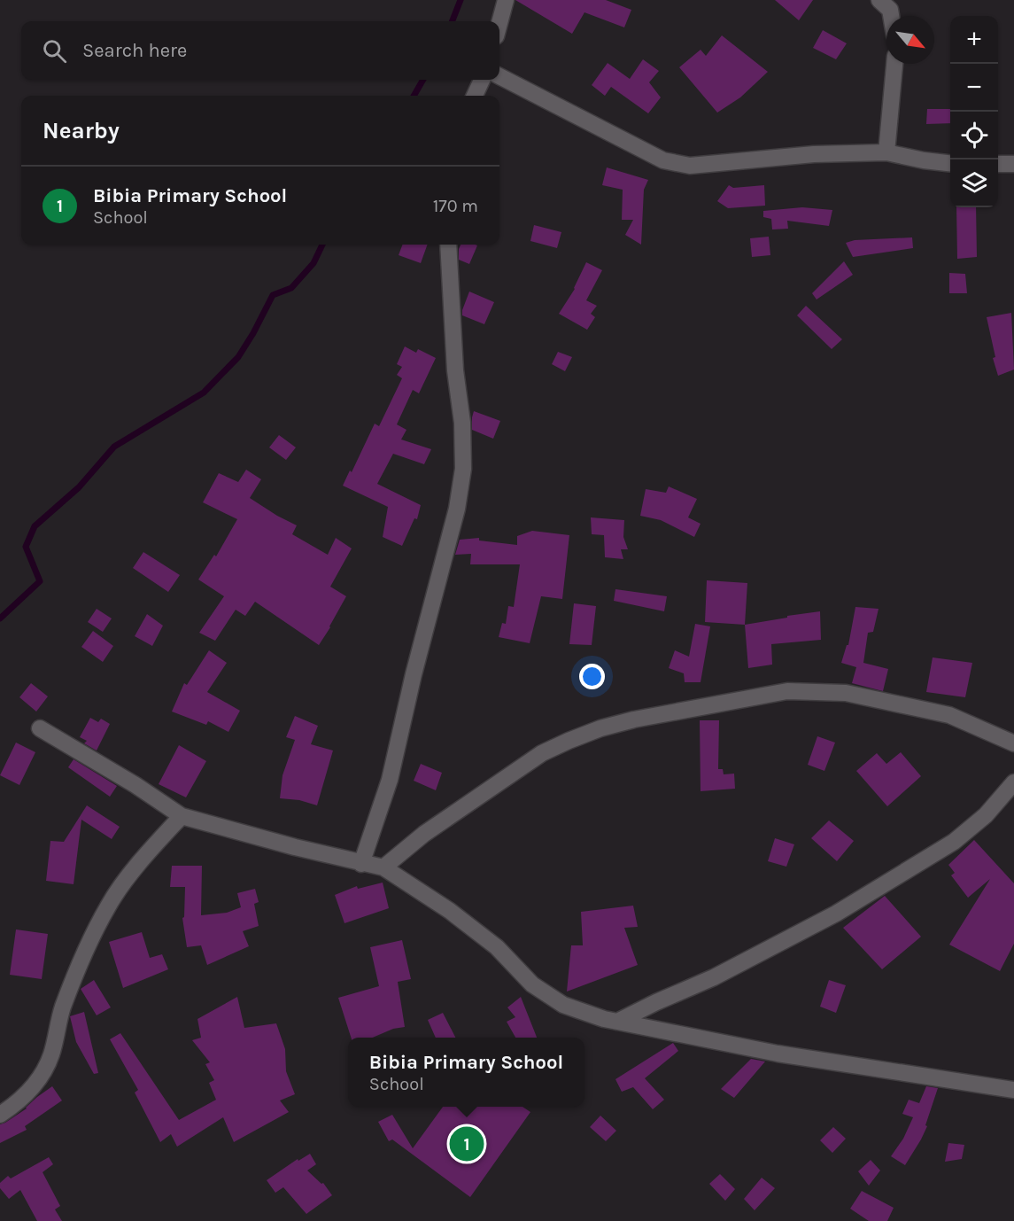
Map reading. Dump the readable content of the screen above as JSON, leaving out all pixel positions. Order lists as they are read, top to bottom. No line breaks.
{"north":"bottom right","page":{"map_buttons":["+","−"],"search":"Search here","heading":"Nearby","list":[{"mark":"1","name":"Bibia Primary School","note":"School","value":"170 m"}],"popup":["Bibia Primary School","School"],"pins":"1"}}
